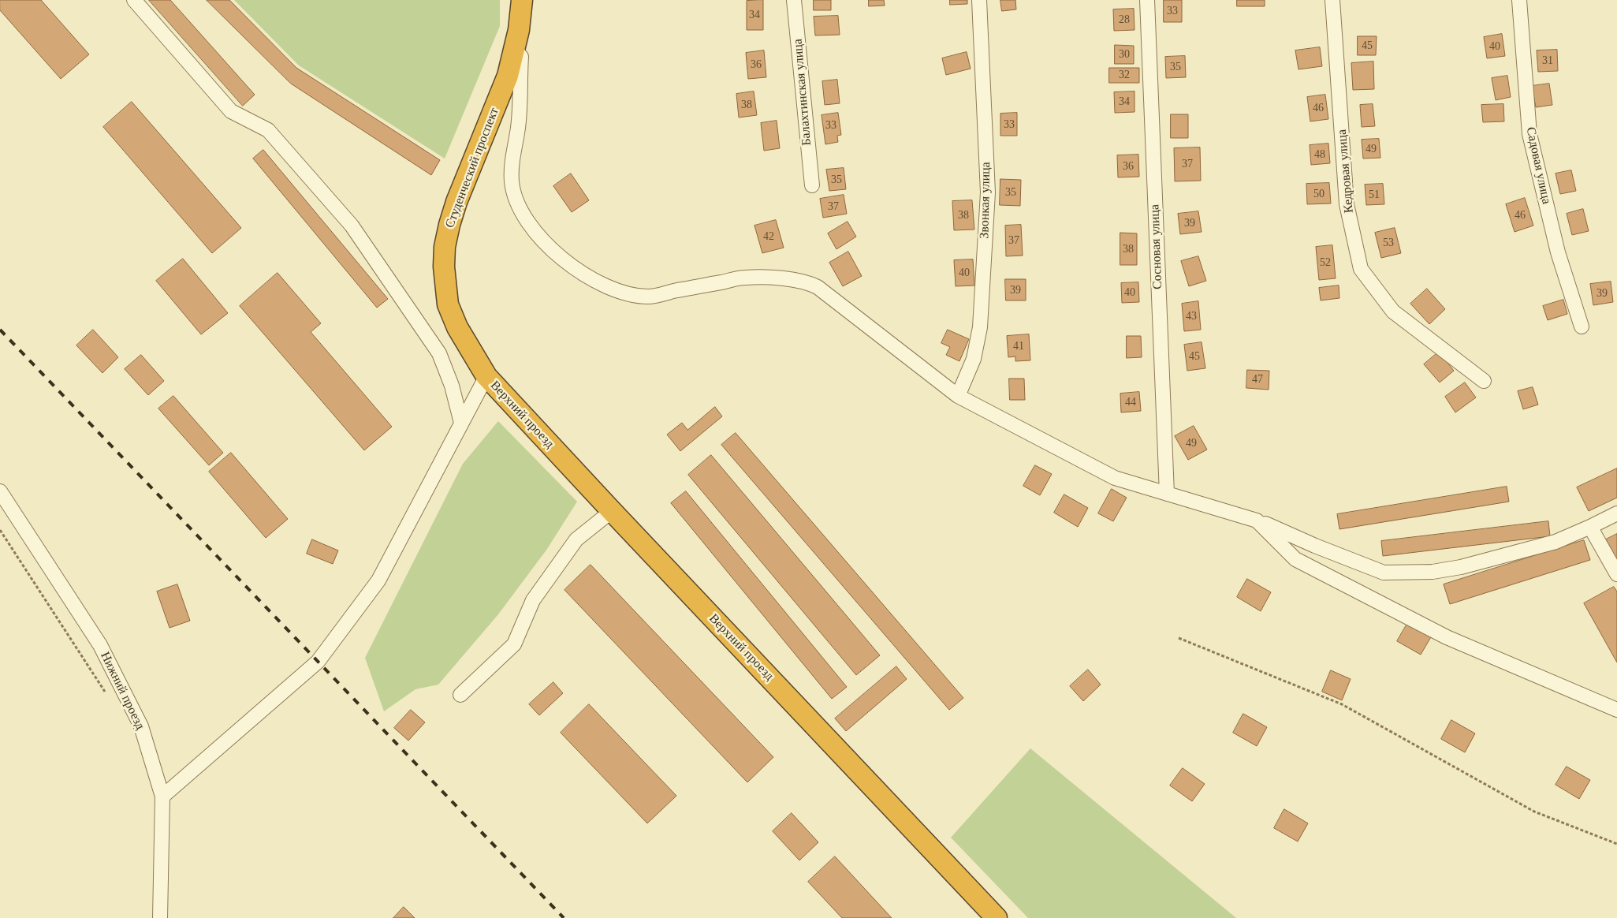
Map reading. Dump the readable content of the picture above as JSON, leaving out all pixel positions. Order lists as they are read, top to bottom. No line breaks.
{"streets":{"highway":["Студенческий проспект","Верхний проезд"],"street":["Балахтинская улица","Садовая улица","Кедровая улица","Звонкая улица","Сосновая улица","Нижний проезд"]},"crossings":[["Студенческий проспект","Верхний проезд"]],"house_numbers":["33","34","28","45","40","30","31","36","35","32","34","38","46","33","33","49","48","37","36","35","35","50","51","37","38","46","39","42","37","53","38","52","40","39","40","39","43","41","45","47","44","49"]}
